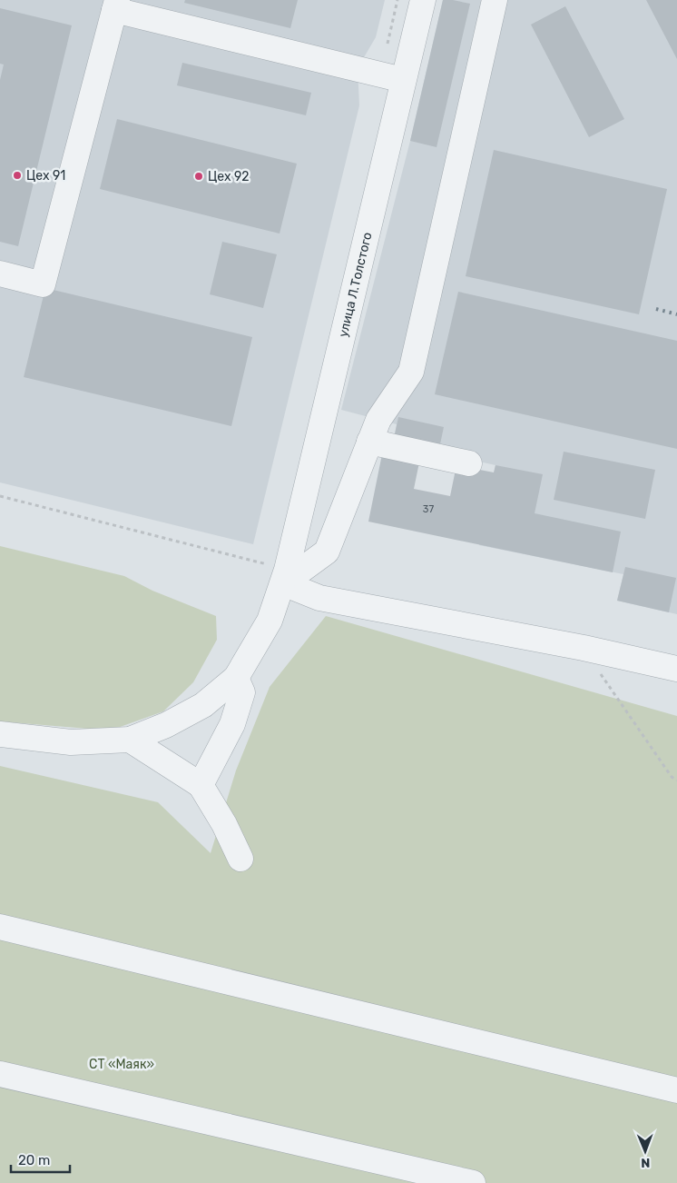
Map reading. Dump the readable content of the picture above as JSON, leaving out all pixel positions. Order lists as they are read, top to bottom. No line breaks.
{"streets":{"street":["улица Л.Толстого"]},"parks":["СТ «Маяк»"],"places":["Цех 91","Цех 92"],"house_numbers":["37"],"scale_bar":"20 m","north":"bottom"}
